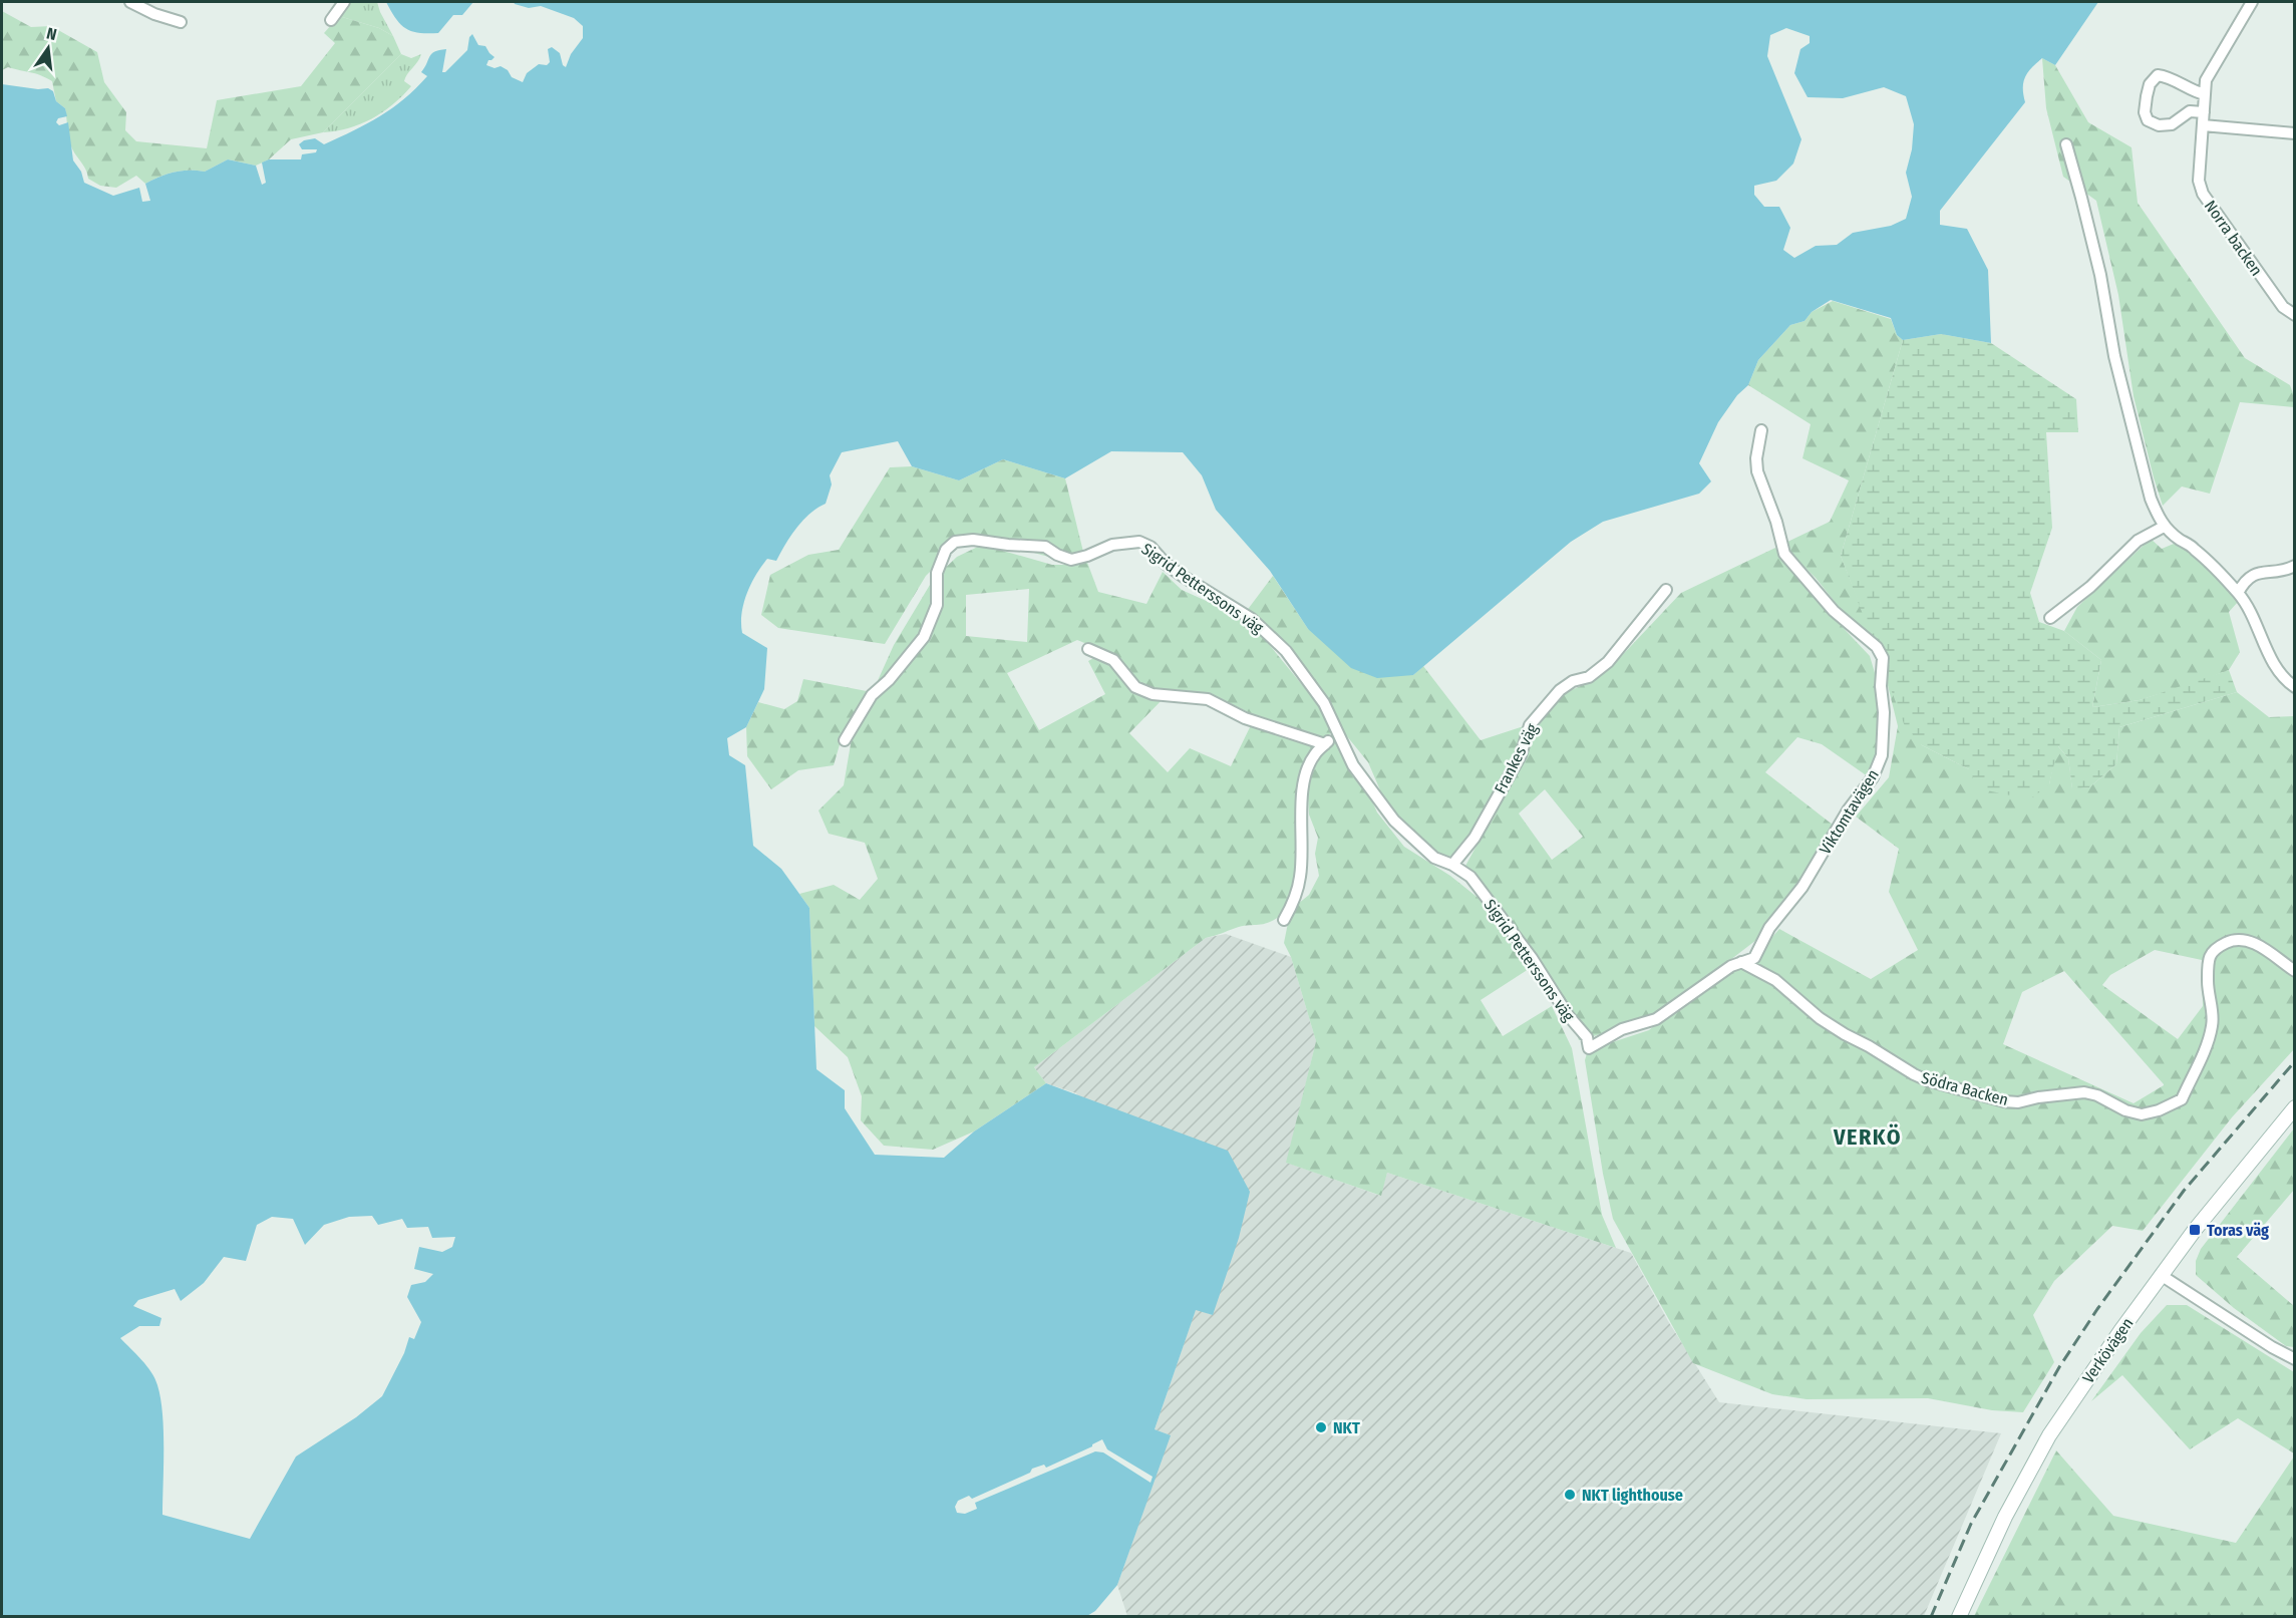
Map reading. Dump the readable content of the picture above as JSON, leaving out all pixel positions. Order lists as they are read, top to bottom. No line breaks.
{"streets":{"main road":["Verkövägen"],"street":["Norra backen","Sigrid Petterssons väg","Frankes väg","Viktomtavägen","Södra Backen"]},"crossings":[["Sigrid Petterssons väg","Frankes väg"],["Sigrid Petterssons väg","Viktomtavägen"],["Viktomtavägen","Södra Backen"]],"districts":["VERKÖ"],"places":{"transit":["Toras väg"],"other":["NKT","NKT lighthouse"]},"north":"top"}
